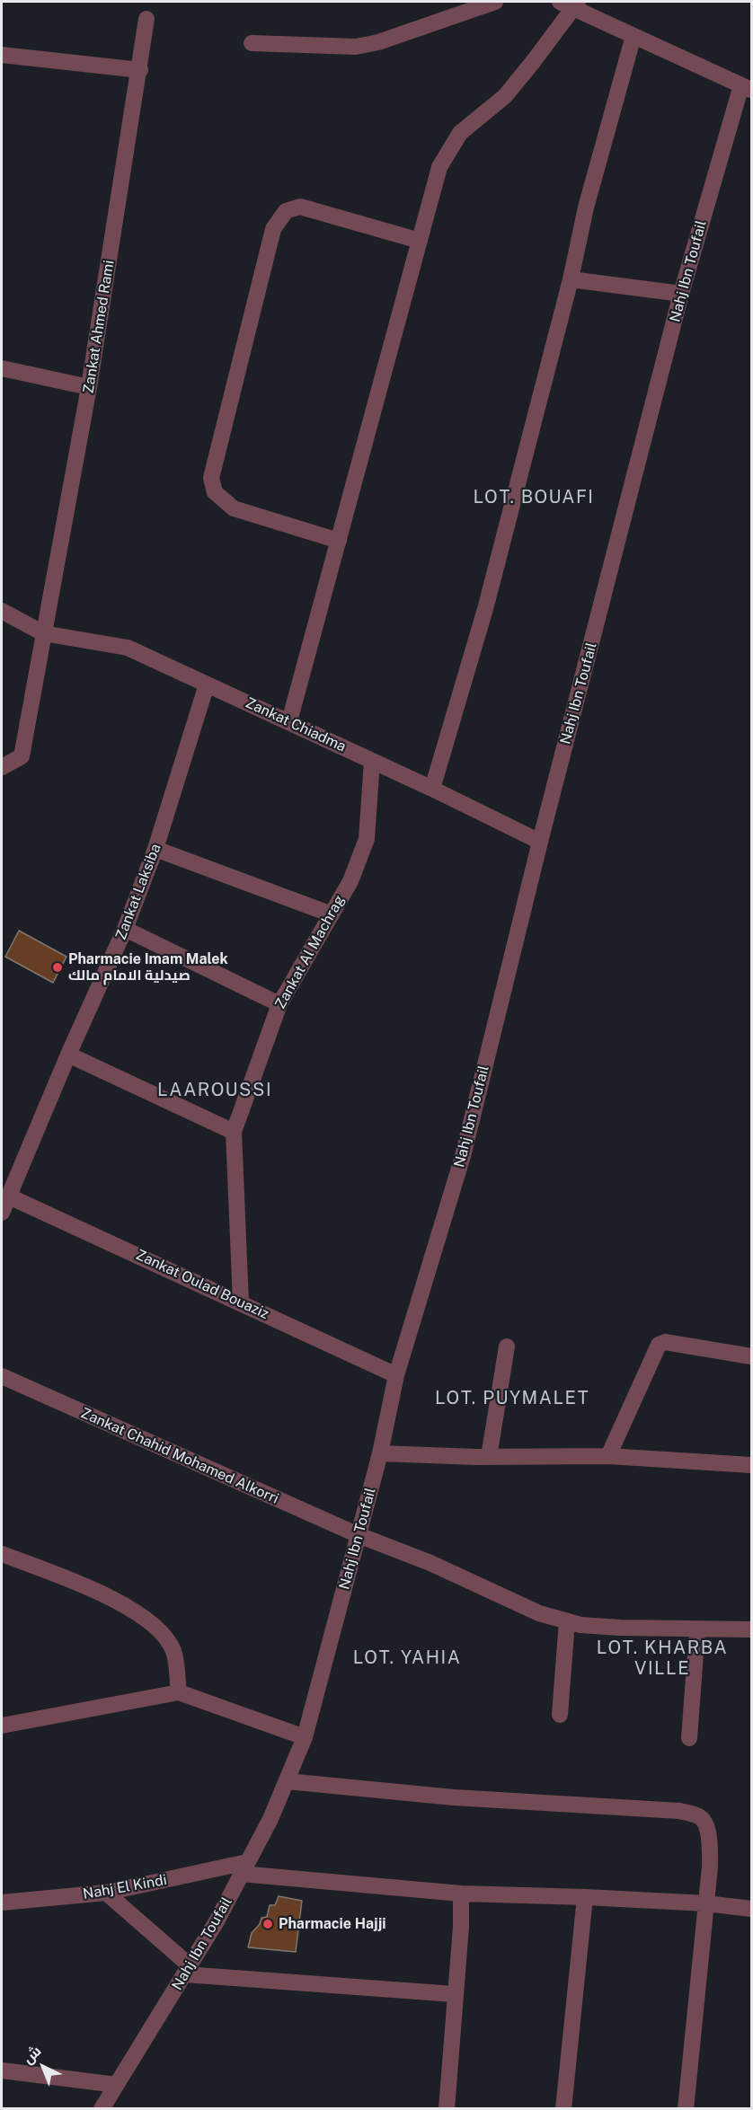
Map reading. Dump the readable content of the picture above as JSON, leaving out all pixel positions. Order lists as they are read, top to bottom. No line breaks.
{"streets":{"street":["Nahj Ibn Toufail","Zankat Ahmed Rami","Zankat Chiadma","Zankat Laksiba","Zankat Al Machrag","Zankat Oulad Bouaziz","Zankat Chahid Mohamed Alkorri","Nahj El Kindi"]},"crossings":[["Nahj Ibn Toufail","Zankat Chiadma"],["Nahj Ibn Toufail","Zankat Oulad Bouaziz"],["Nahj Ibn Toufail","Zankat Chahid Mohamed Alkorri"],["Nahj Ibn Toufail","Nahj El Kindi"],["Zankat Ahmed Rami","Zankat Chiadma"],["Zankat Chiadma","Zankat Laksiba"],["Zankat Chiadma","Zankat Al Machrag"],["Zankat Laksiba","Zankat Oulad Bouaziz"],["Zankat Al Machrag","Zankat Oulad Bouaziz"]],"districts":["LOT. BOUAFI","LAAROUSSI","LOT. PUYMALET","LOT. KHARBA VILLE","LOT. YAHIA"],"places":["Pharmacie Imam Malek صيدلية الامام مالك","Pharmacie Hajji"],"north":"top left"}
